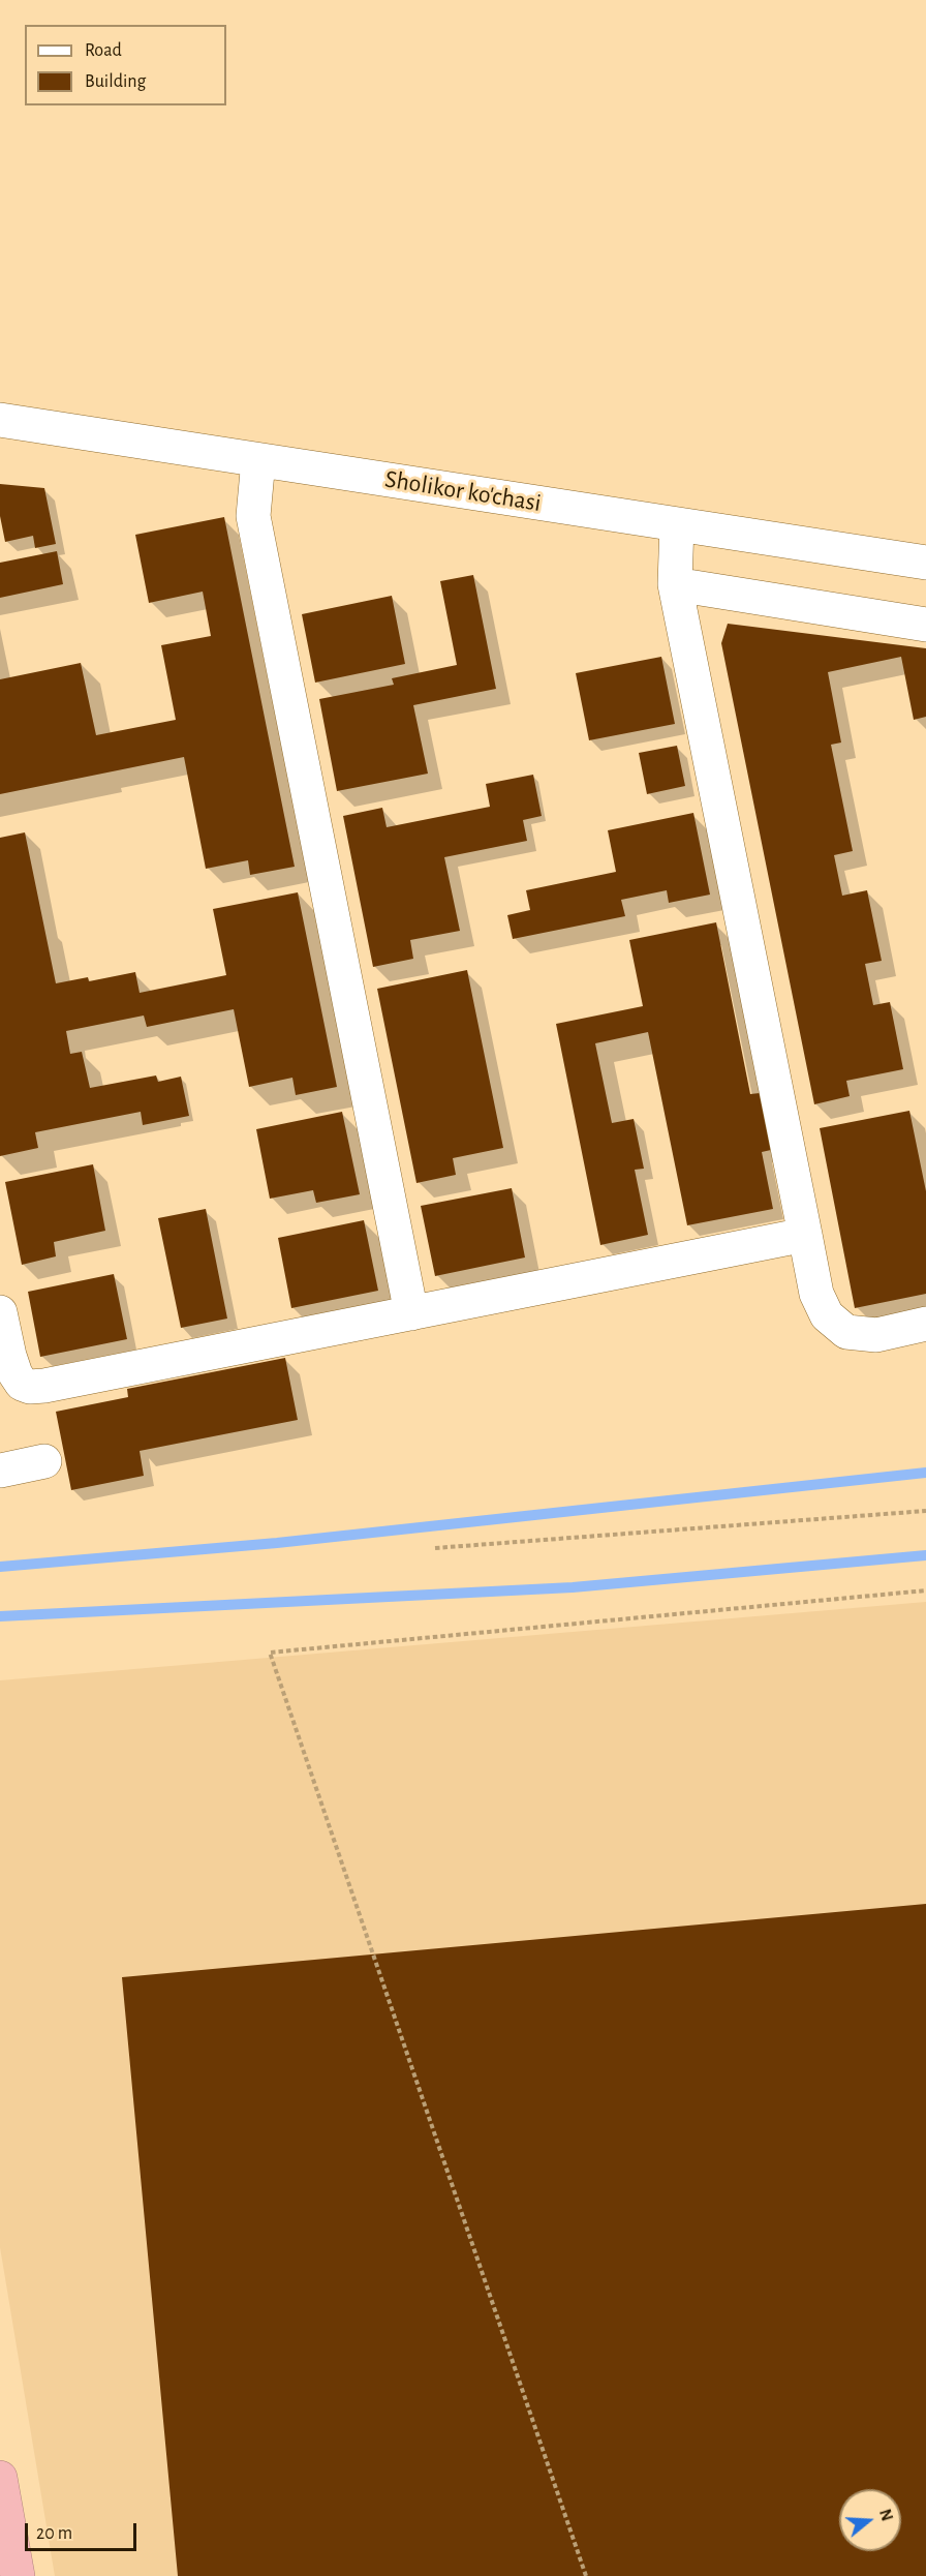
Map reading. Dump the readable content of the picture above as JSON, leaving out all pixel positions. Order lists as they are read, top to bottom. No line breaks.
{"streets":{"street":["Sholikor ko'chasi"]},"legend":["Road","Building"],"scale_bar":"20 m","north":"right"}
